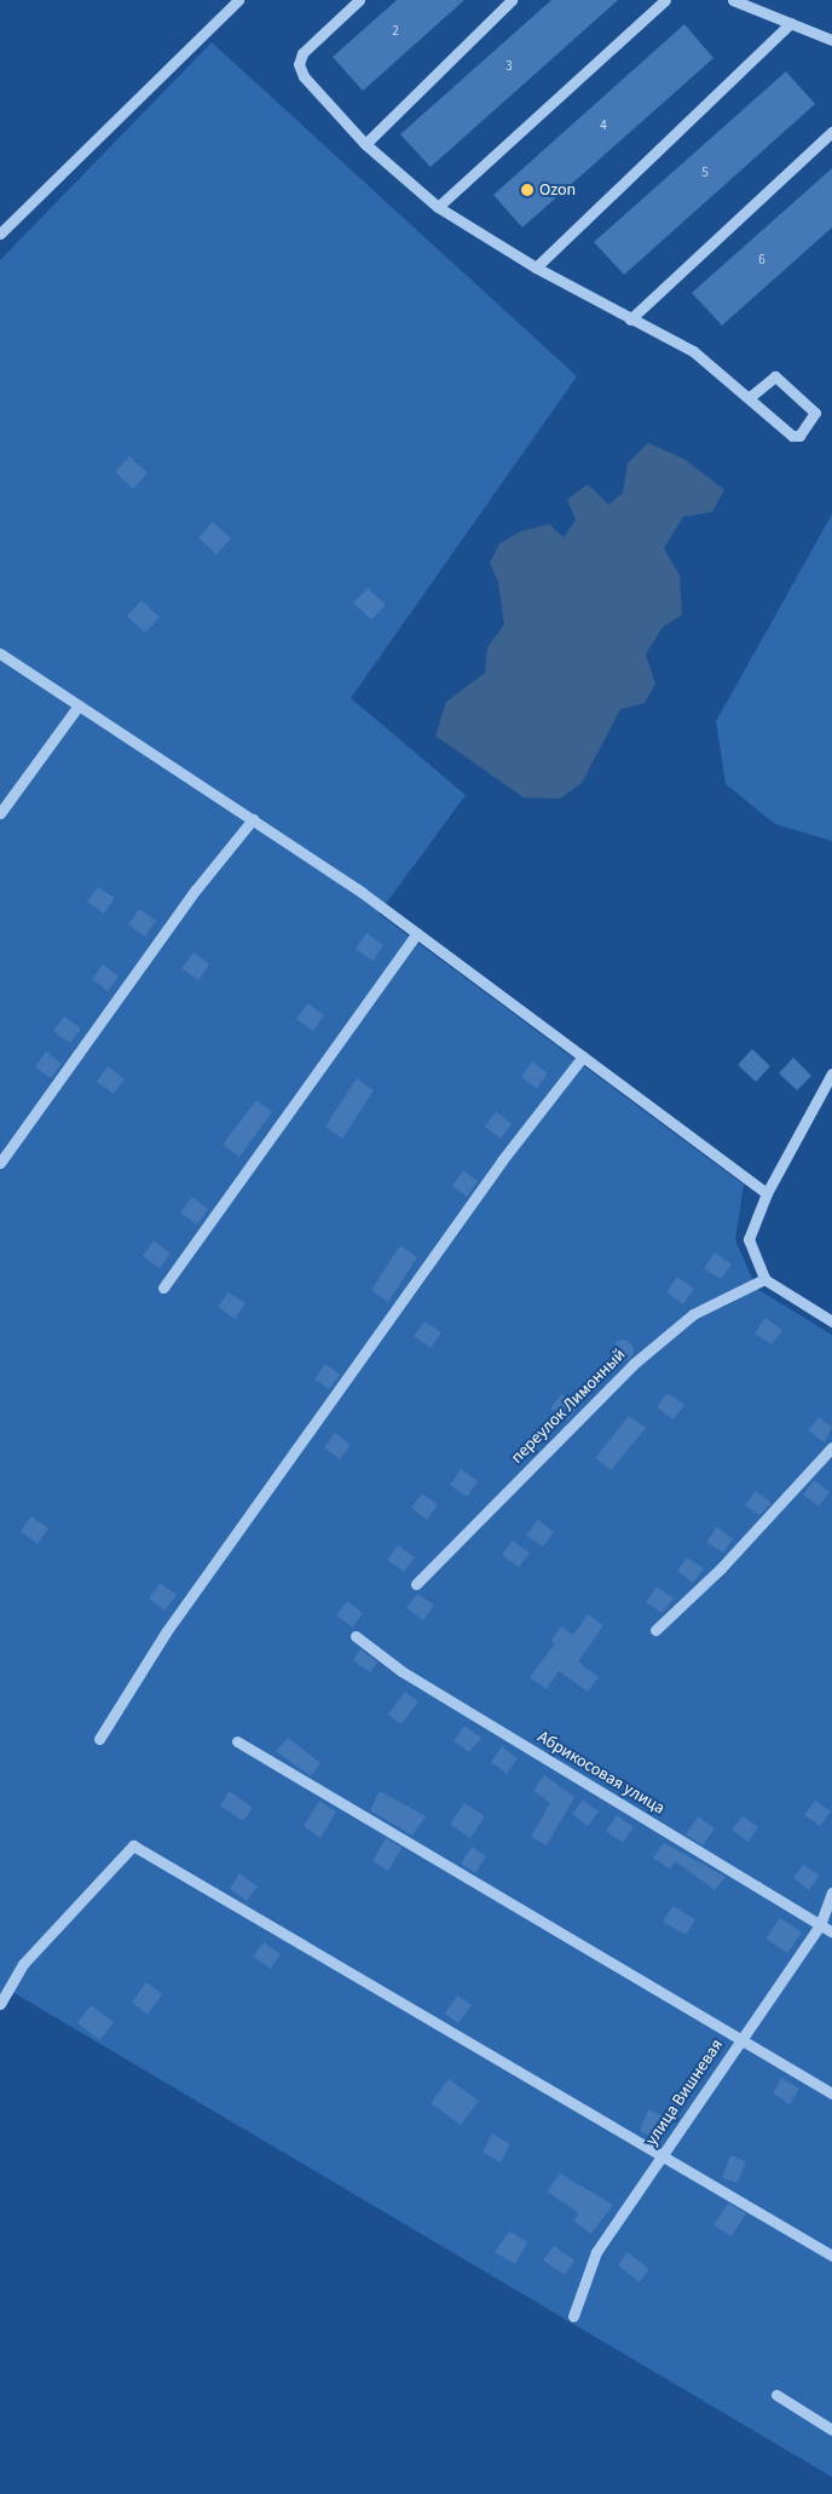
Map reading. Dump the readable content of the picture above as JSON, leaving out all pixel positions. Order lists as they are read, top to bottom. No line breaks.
{"streets":{"street":["переулок Лимонный","Абрикосовая улица","улица Вишневая"]},"crossings":[["Абрикосовая улица","улица Вишневая"]],"places":["Ozon"],"house_numbers":["2","3","4","5","6"]}
